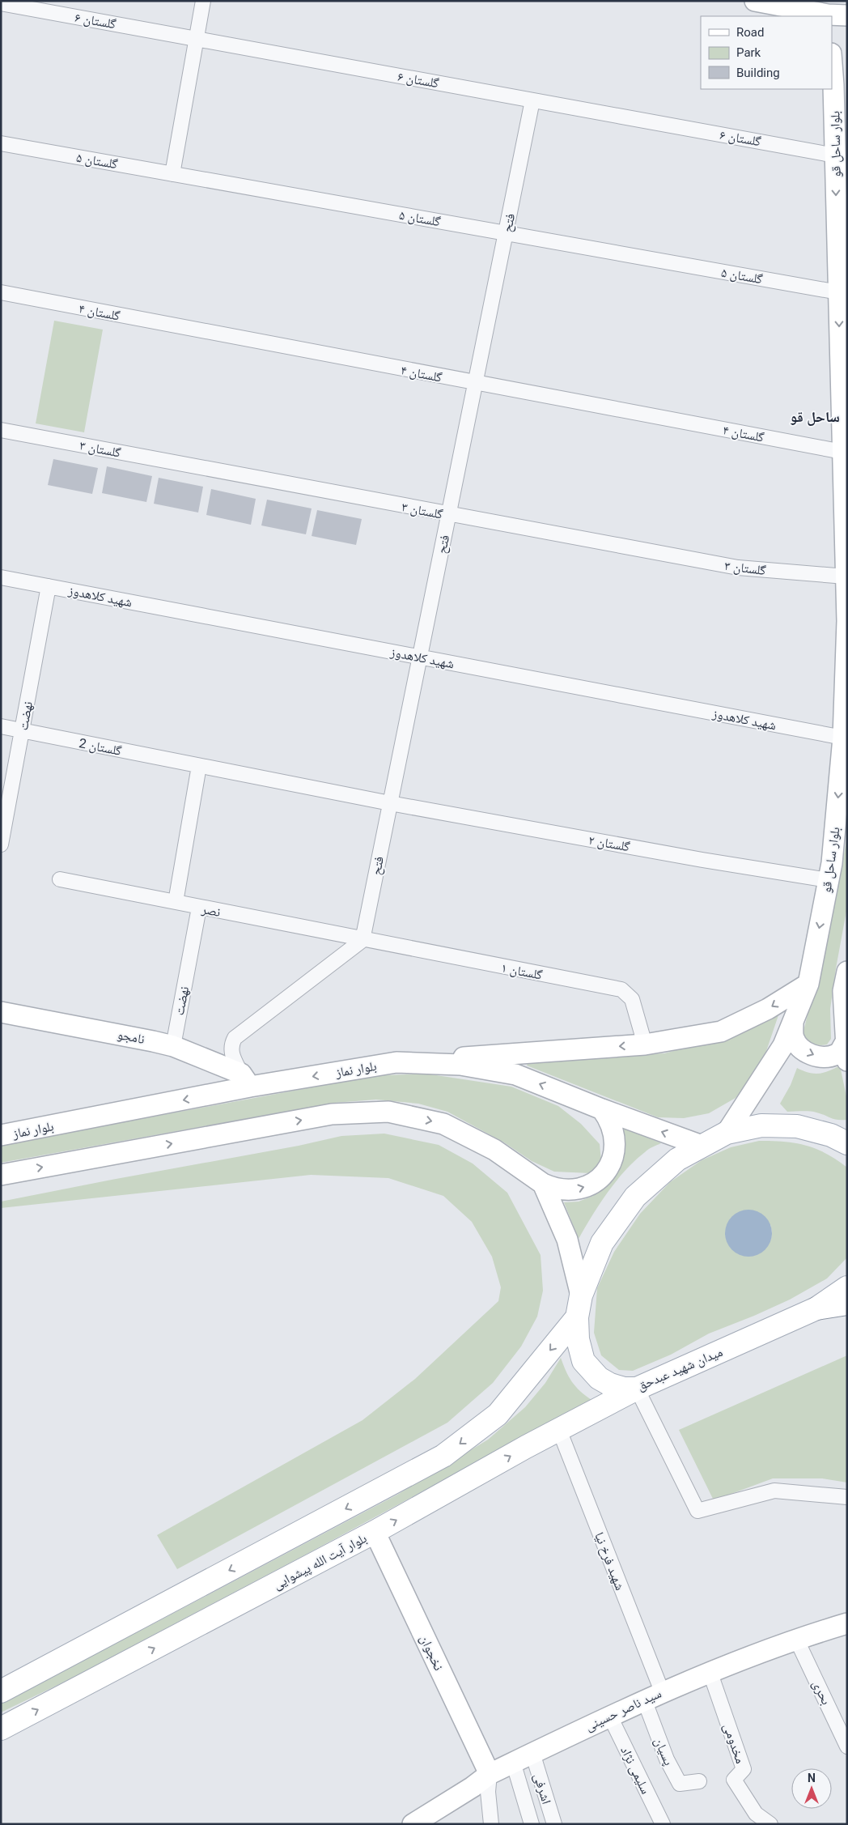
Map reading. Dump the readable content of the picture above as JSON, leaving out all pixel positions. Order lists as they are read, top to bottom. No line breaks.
{"streets":{"main road":["بلوار ساحل قو","نامجو","بلوار نماز","میدان شهید عبدحق","بلوار آیت الله پیشوایی","نخجوان","سید ناصر حسینی"],"street":["گلستان ۶","گلستان ۵","فتح","گلستان ۴","گلستان ۳","شهید کلاهدوز","نهضت","گلستان 2","گلستان ۲","نصر","گلستان ۱","شهید فرخ نیا","بحری","مخدومی","پسیان","سلیمی نژاد","اشرفی"]},"crossings":[["گلستان ۶","بلوار ساحل قو"],["گلستان ۶","فتح"],["بلوار ساحل قو","گلستان ۵"],["بلوار ساحل قو","گلستان ۴"],["بلوار ساحل قو","گلستان ۳"],["بلوار ساحل قو","شهید کلاهدوز"],["بلوار ساحل قو","گلستان ۲"],["بلوار ساحل قو","میدان شهید عبدحق"],["گلستان ۵","فتح"],["فتح","گلستان ۴"],["فتح","گلستان ۳"],["فتح","شهید کلاهدوز"],["فتح","گلستان 2"],["فتح","گلستان ۲"],["فتح","نصر"],["فتح","گلستان ۱"],["شهید کلاهدوز","نهضت"],["نهضت","گلستان 2"],["نهضت","نصر"],["نهضت","نامجو"],["گلستان 2","گلستان ۲"],["نصر","گلستان ۱"],["نامجو","بلوار نماز"],["بلوار نماز","میدان شهید عبدحق"],["میدان شهید عبدحق","بلوار آیت الله پیشوایی"],["بلوار آیت الله پیشوایی","شهید فرخ نیا"],["بلوار آیت الله پیشوایی","نخجوان"],["شهید فرخ نیا","سید ناصر حسینی"],["شهید فرخ نیا","پسیان"],["نخجوان","سید ناصر حسینی"],["بحری","سید ناصر حسینی"],["سید ناصر حسینی","مخدومی"],["سید ناصر حسینی","پسیان"],["سید ناصر حسینی","سلیمی نژاد"],["سید ناصر حسینی","اشرفی"]],"one_way":["بلوار ساحل قو"],"districts":["ساحل قو"],"legend":["Road","Park","Building"],"north":"top"}
